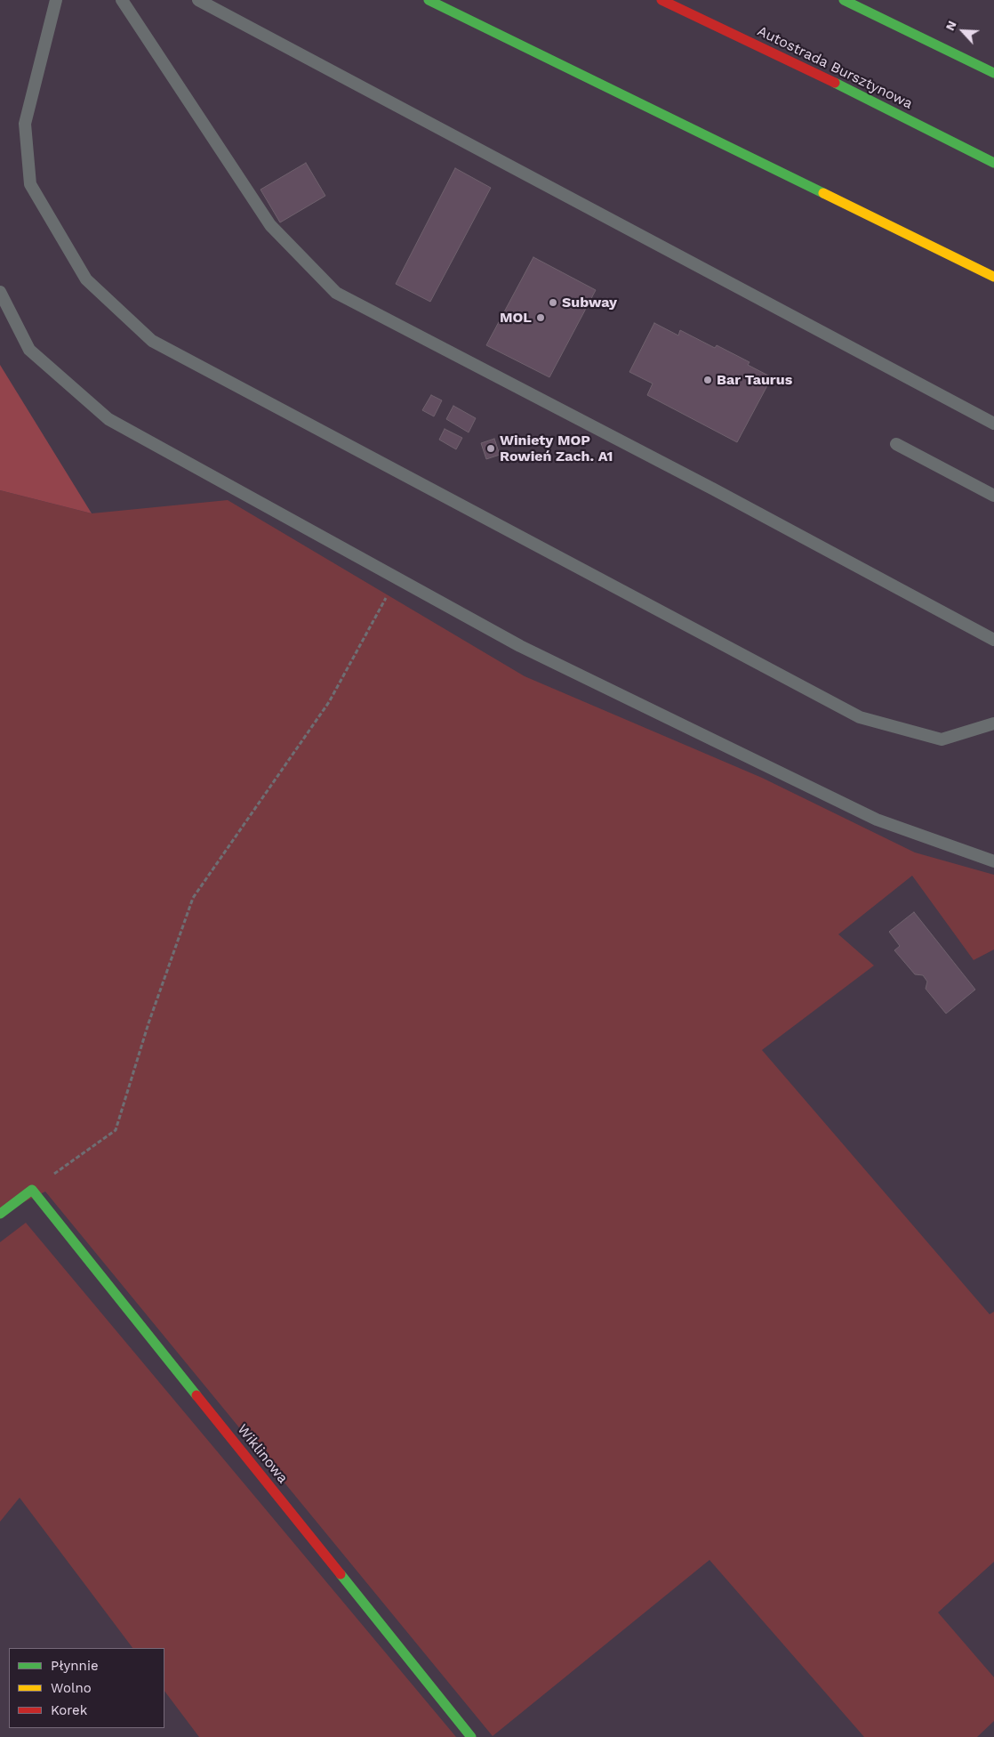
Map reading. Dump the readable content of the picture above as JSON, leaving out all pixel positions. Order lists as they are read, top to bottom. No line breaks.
{"streets":{"main road":["Autostrada Bursztynowa","Wiklinowa"]},"places":["Subway","MOL","Bar Taurus","Winiety MOP Rowień Zach. A1"],"legend":["Płynnie","Wolno","Korek"],"north":"top left"}
